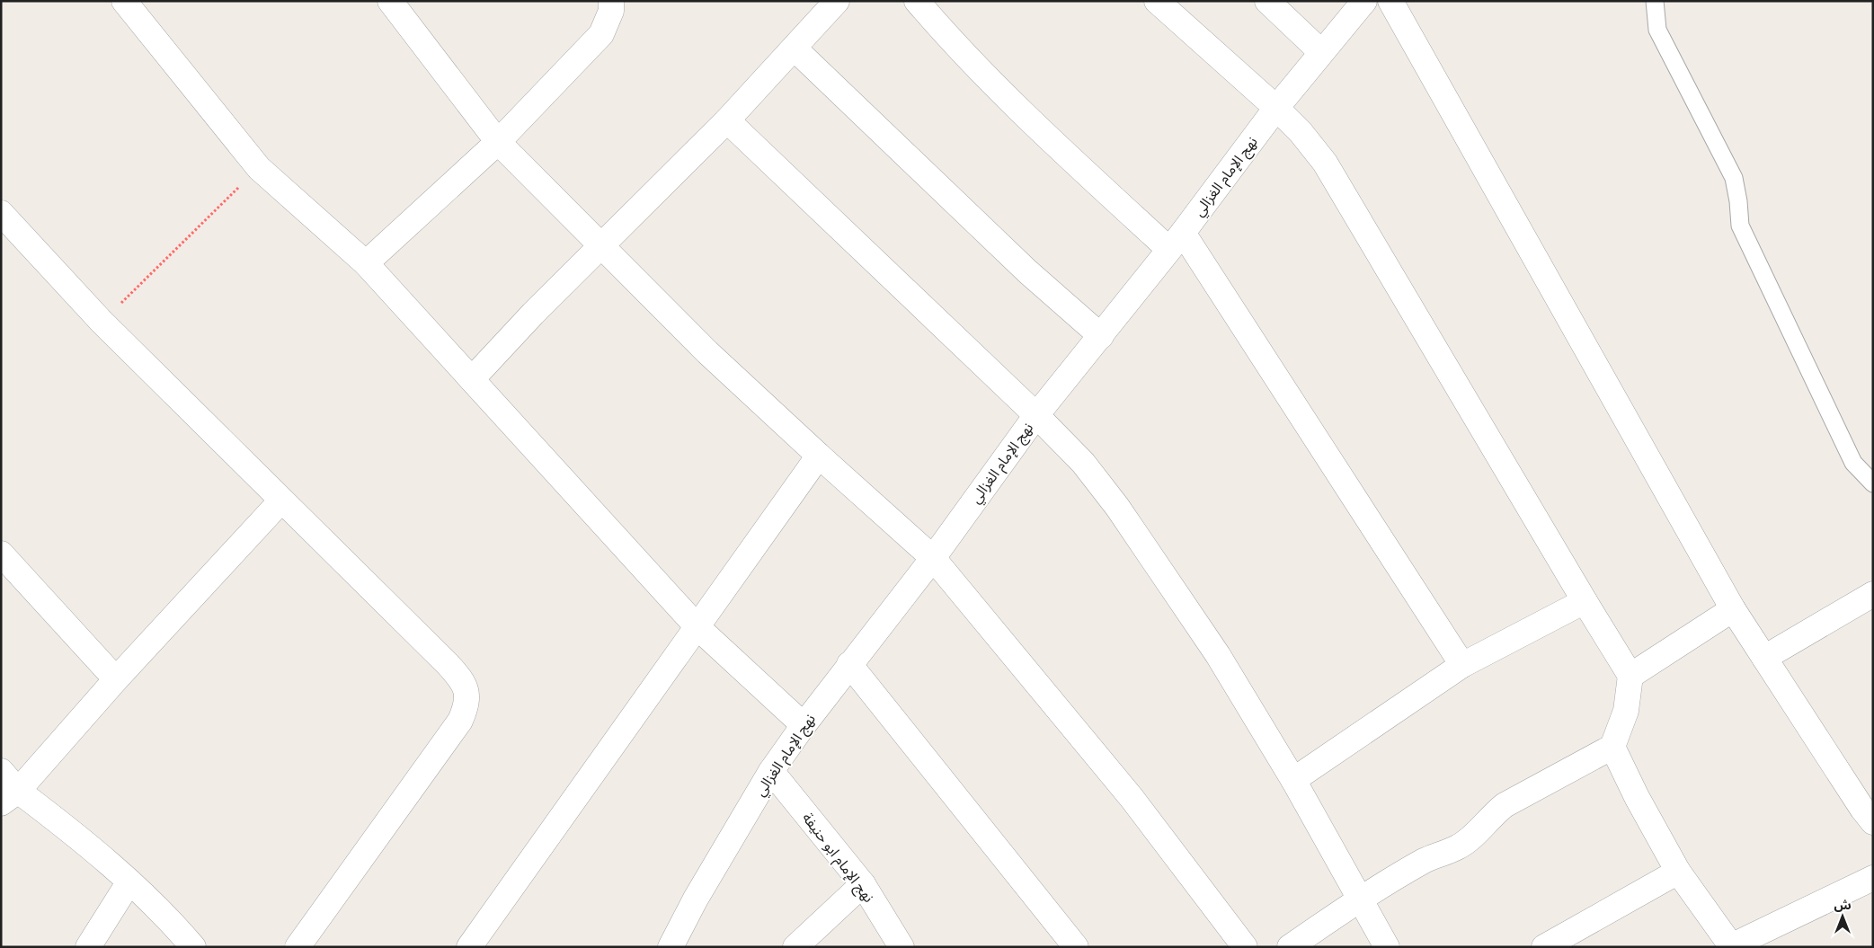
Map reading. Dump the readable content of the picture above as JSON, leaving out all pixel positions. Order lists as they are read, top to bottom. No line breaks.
{"streets":{"street":["نهج الإمام الغزالي","نهج الإمام ابو حنيفة"]},"crossings":[["نهج الإمام الغزالي","نهج الإمام ابو حنيفة"]],"north":"top"}
